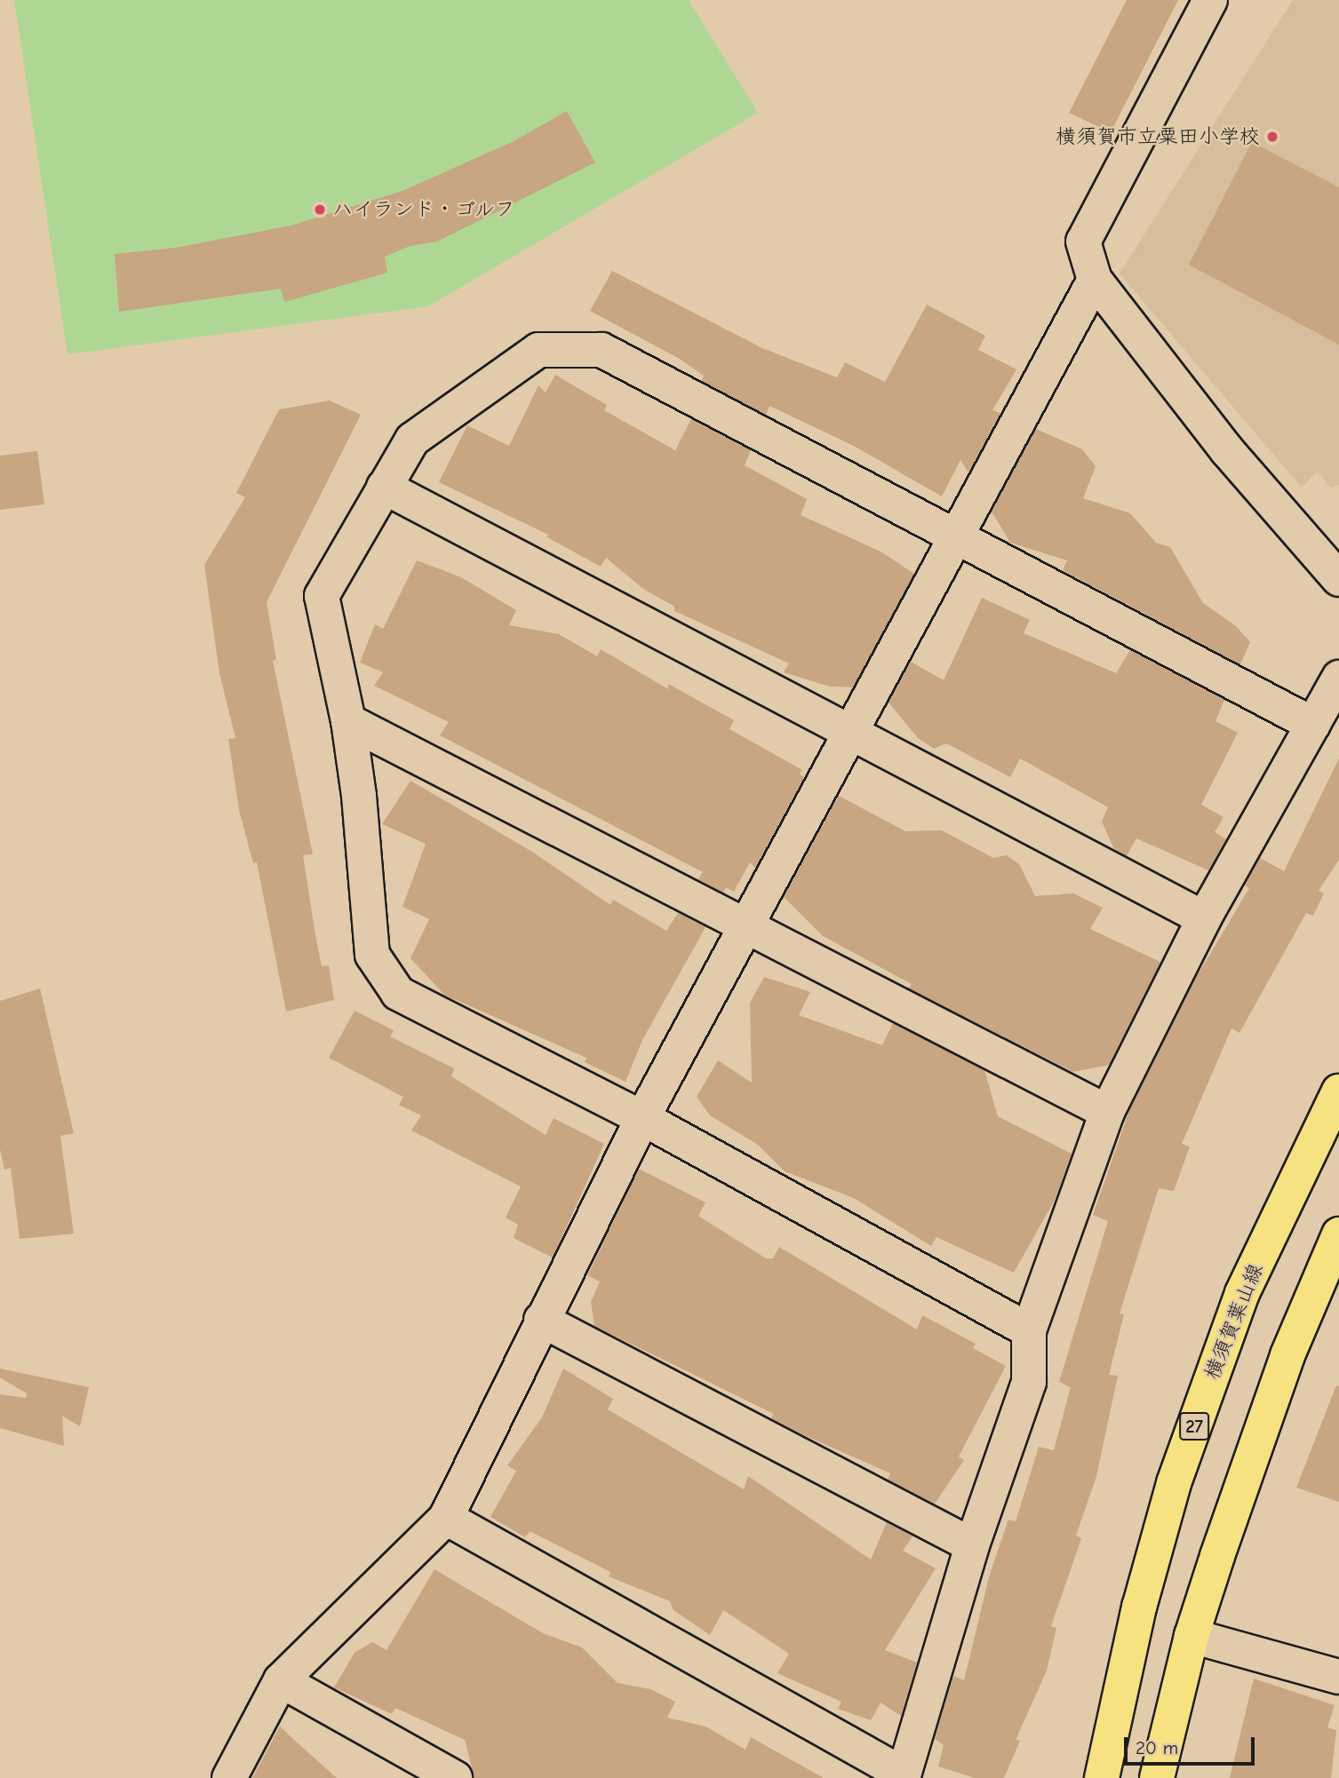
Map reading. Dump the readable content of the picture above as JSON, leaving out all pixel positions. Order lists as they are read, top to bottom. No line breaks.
{"streets":{"main road":["横須賀葉山線","27"]},"places":["横須賀市立粟田小学校","ハイランド・ゴルフ"],"scale_bar":"20 m"}
